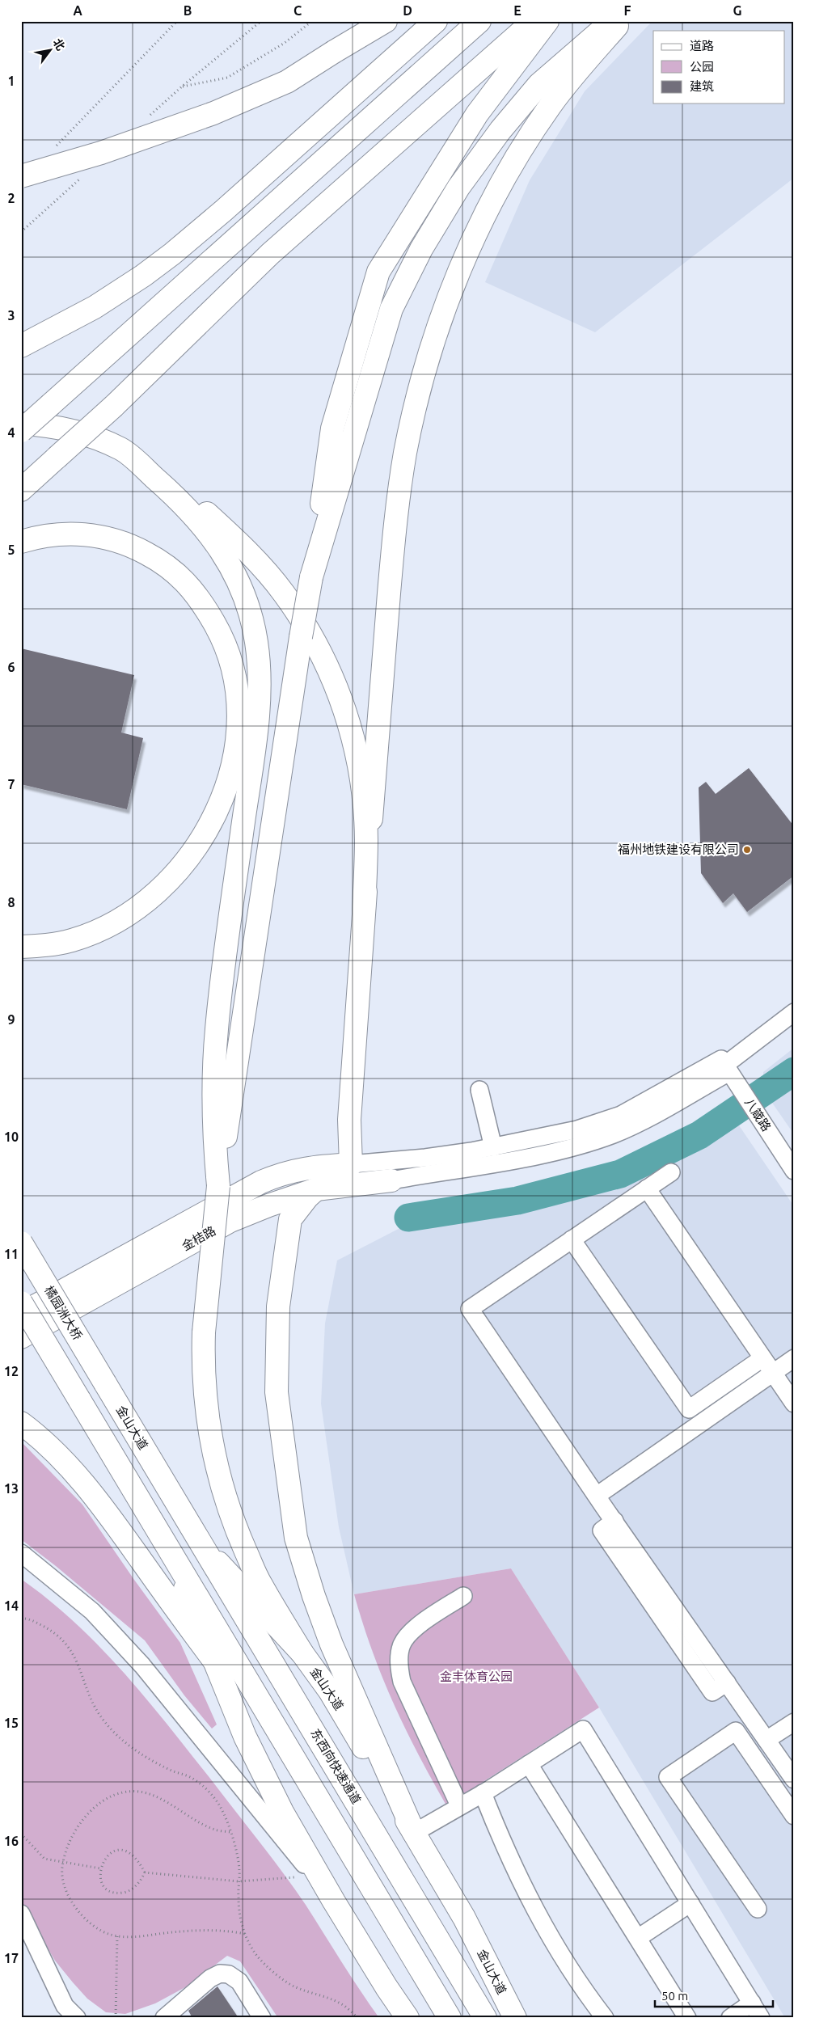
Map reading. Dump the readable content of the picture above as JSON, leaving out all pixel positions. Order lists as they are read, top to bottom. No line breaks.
{"streets":{"main road":["金桔路","橘园洲大桥","金山大道","东西向快速通道"],"street":["八箴路"]},"crossings":[["橘园洲大桥","金山大道"],["金山大道","东西向快速通道"]],"parks":["金丰体育公园"],"places":["福州地铁建设有限公司"],"legend":["道路","公园","建筑"],"scale_bar":"50 m","north":"top right","grid":{"columns":["A","B","C","D","E","F","G"],"rows":["1","2","3","4","5","6","7","8","9","10","11","12","13","14","15","16","17"]}}
